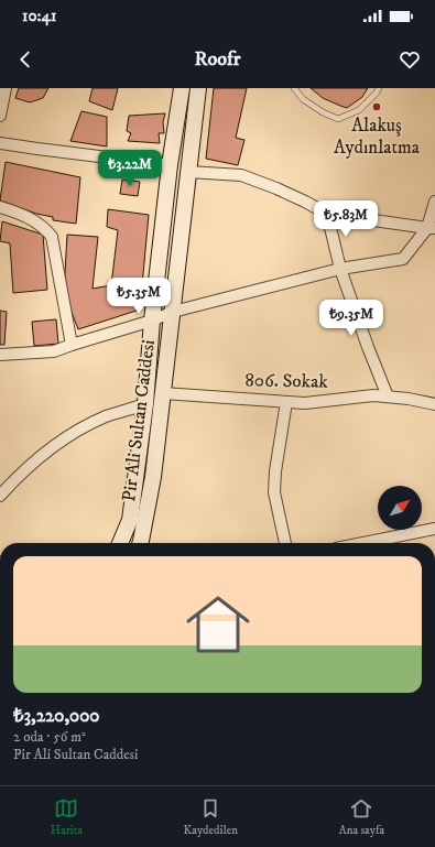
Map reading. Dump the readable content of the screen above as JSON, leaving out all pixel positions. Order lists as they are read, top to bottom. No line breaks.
{"streets":{"main road":["Pir Ali Sultan Caddesi"],"street":["806. Sokak"]},"crossings":[["806. Sokak","Pir Ali Sultan Caddesi"]],"places":["Alakuş Aydınlatma"],"north":"top right","page":{"status":"10:41","header":"Roofr","price":["₺3.22M","₺5.83M","₺5.35M","₺9.35M"],"list":[{"name":"₺3,220,000","note":"2 oda · 56 m² · Pir Ali Sultan Caddesi"}],"tabs":["Harita","Kaydedilen","Ana sayfa"]}}
